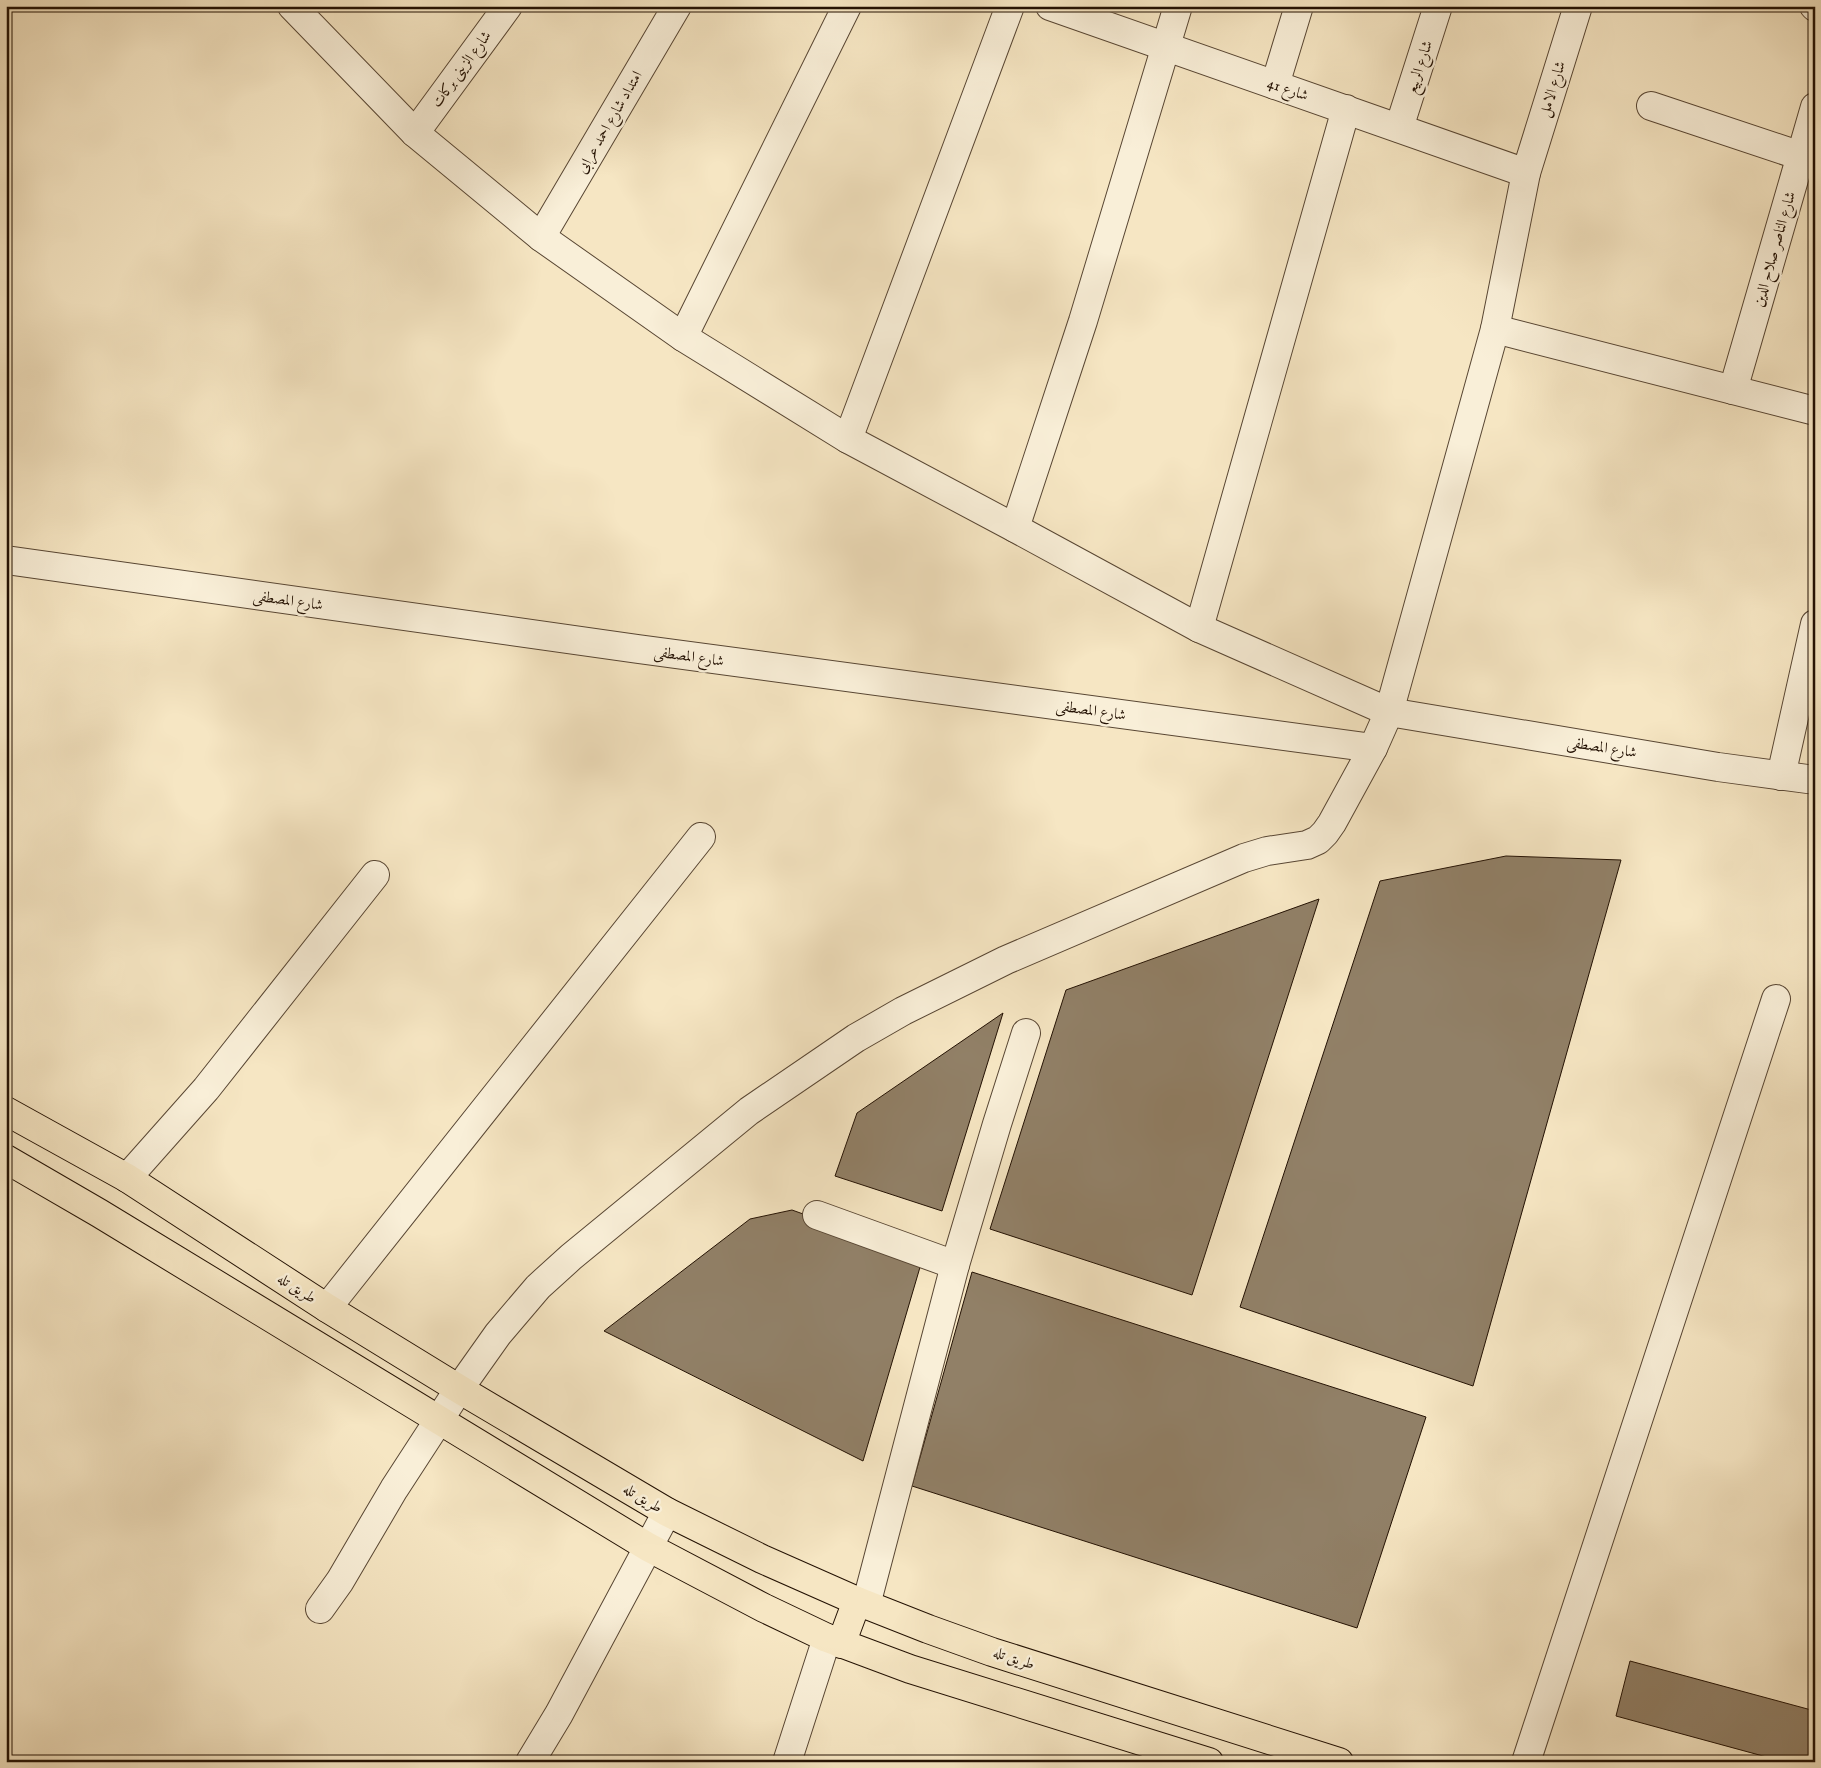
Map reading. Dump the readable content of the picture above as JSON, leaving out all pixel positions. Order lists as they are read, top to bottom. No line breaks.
{"streets":{"main road":["طريق تله"],"street":["شارع الربيع","شارع الزينى بركات","شارع 41","شارع الامل","امتداد شارع احمد عرابى","شارع الناصر صلاح الدين","شارع المصطفى"]},"crossings":[["شارع الربيع","شارع 41"],["شارع الزينى بركات","شارع المصطفى"],["شارع 41","شارع الامل"],["شارع الامل","شارع المصطفى"],["شارع الامل","طريق تله"],["امتداد شارع احمد عرابى","شارع المصطفى"]]}
